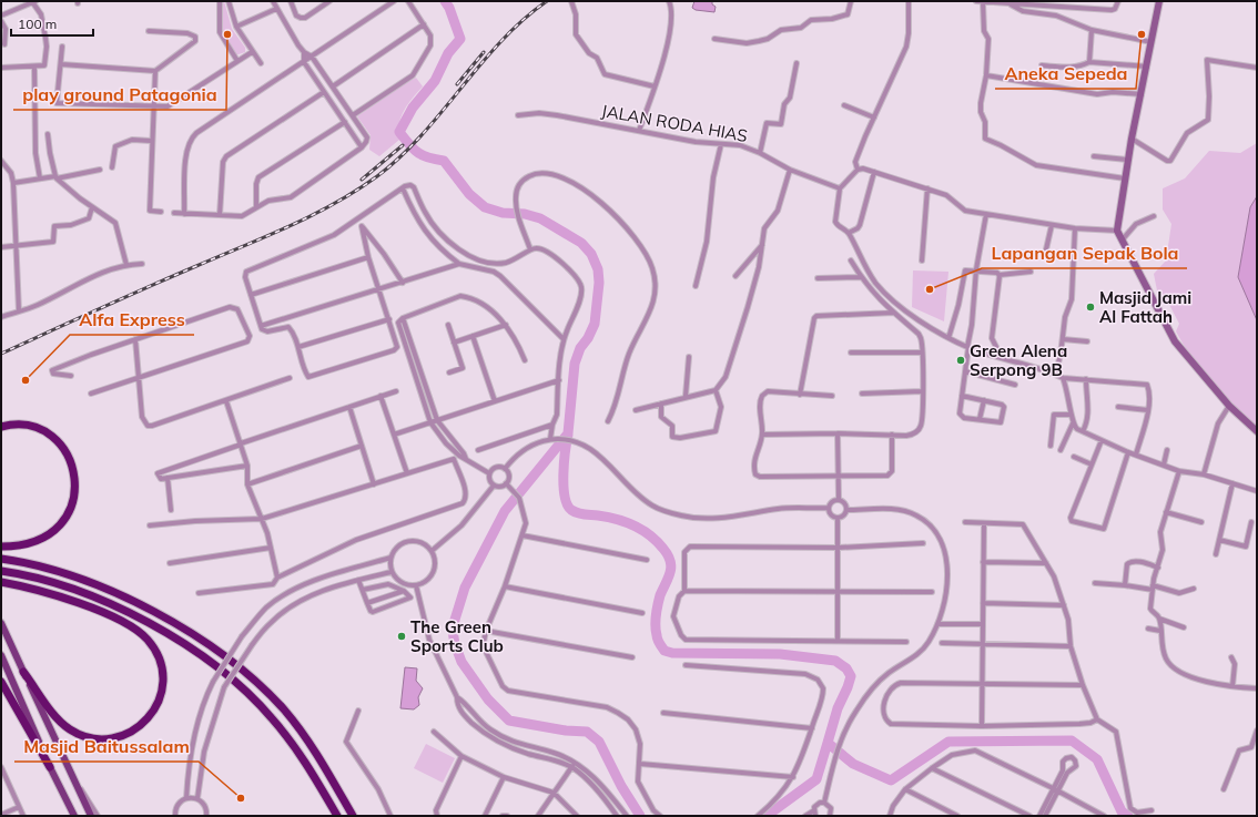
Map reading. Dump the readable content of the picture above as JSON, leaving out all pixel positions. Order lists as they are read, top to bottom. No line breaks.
{"streets":{"street":["JALAN RODA HIAS"]},"places":["play ground Patagonia","Aneka Sepeda","Lapangan Sepak Bola","Masjid Jami Al Fattah","Green Alena Serpong 9B","Alfa Express","The Green Sports Club","Masjid Baitussalam"],"scale_bar":"100 m"}
